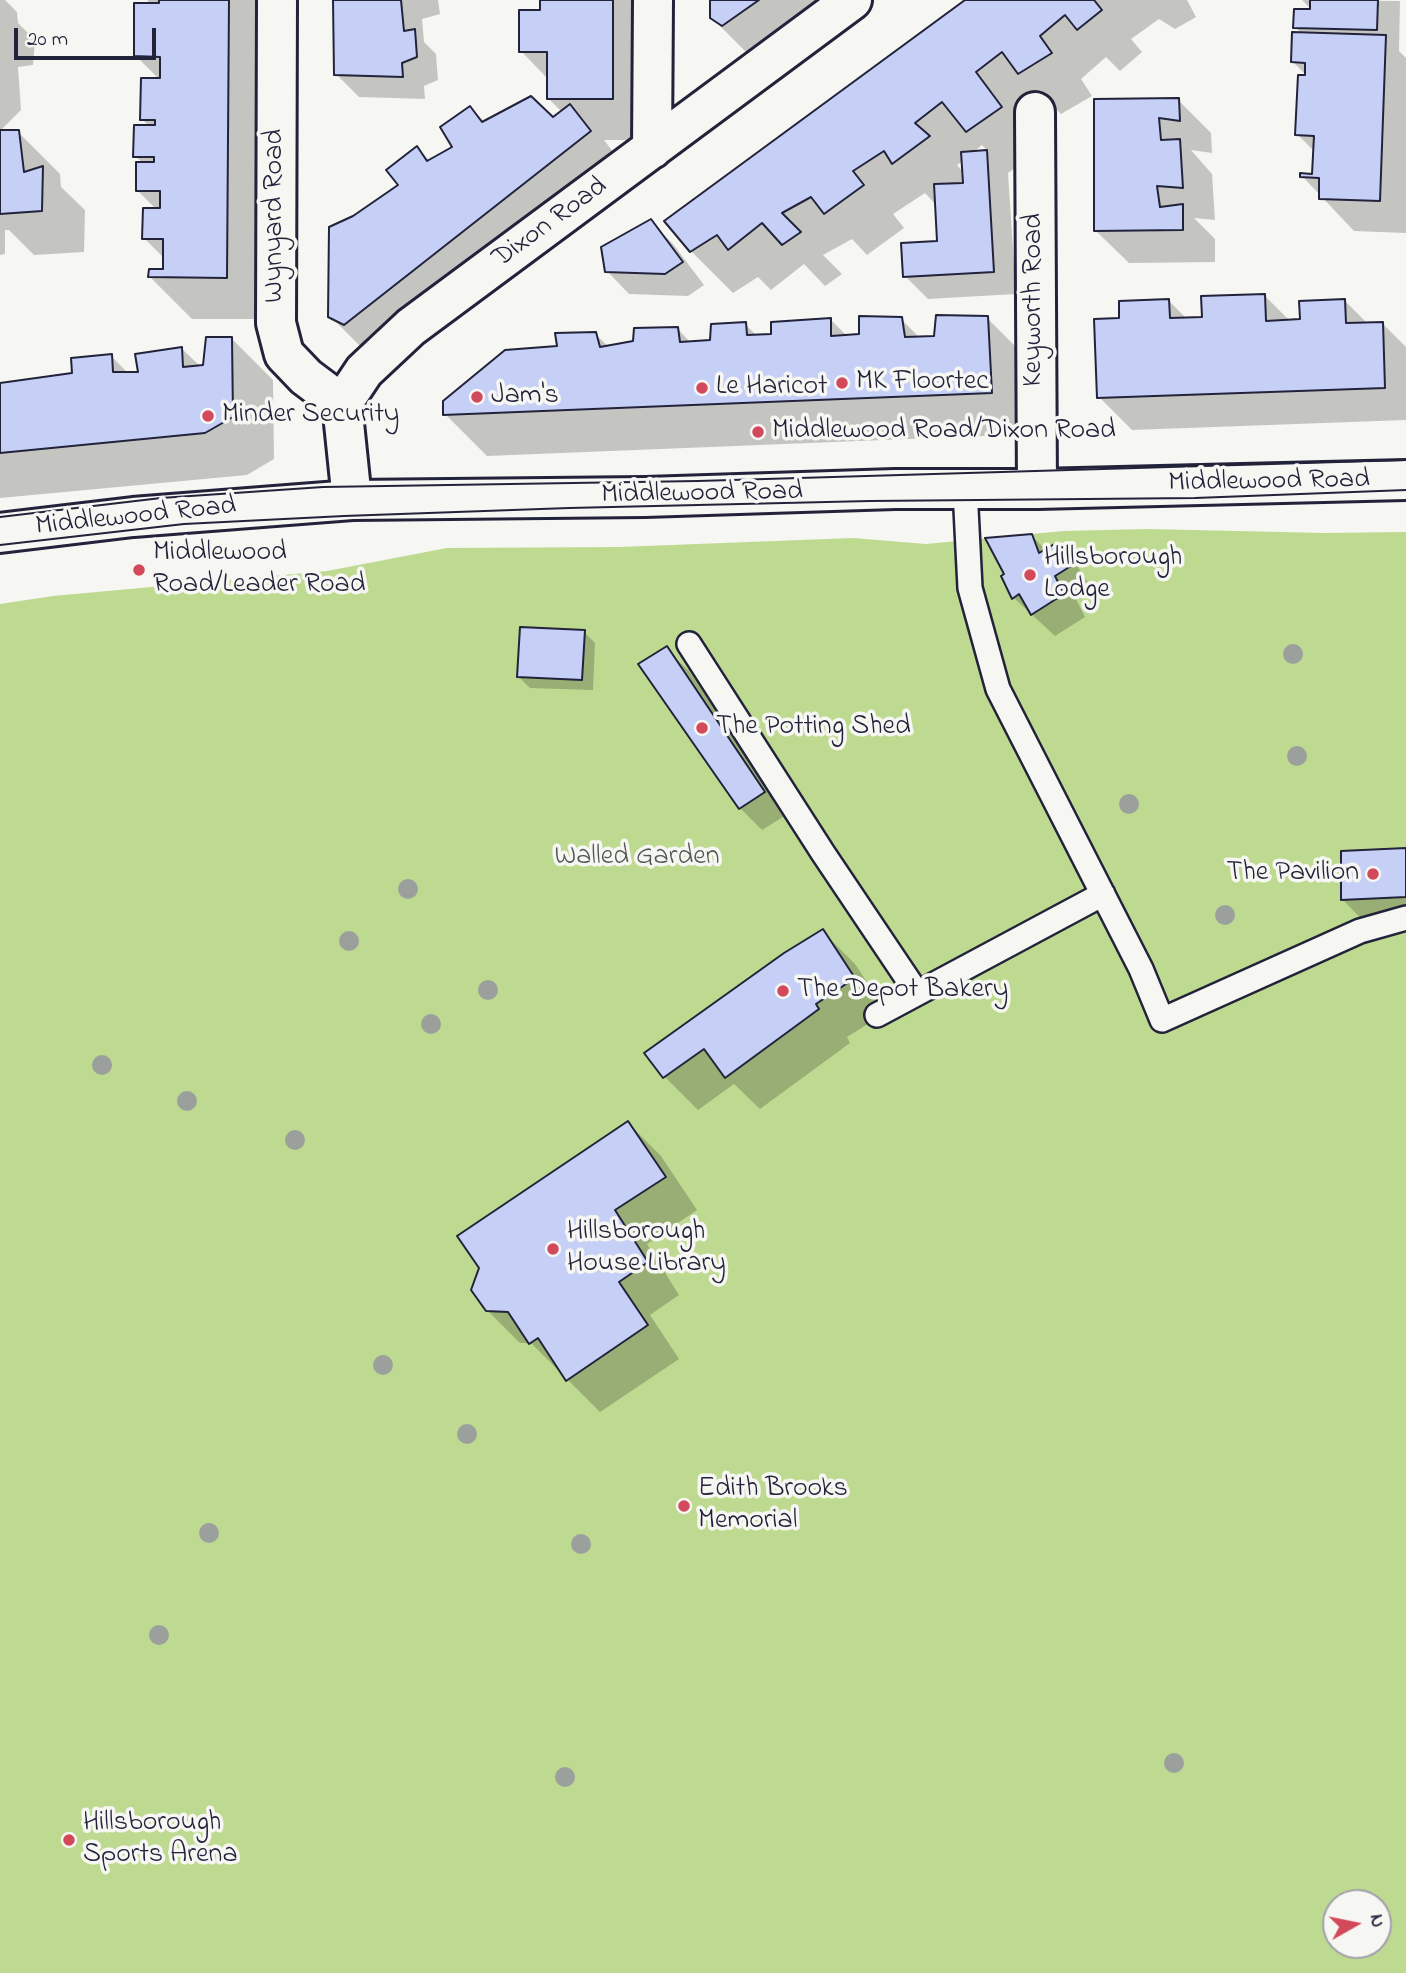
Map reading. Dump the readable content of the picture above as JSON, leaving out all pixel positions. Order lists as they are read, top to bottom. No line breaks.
{"streets":{"street":["Wynyard Road","Dixon Road","Keyworth Road","Middlewood Road"]},"crossings":[["Wynyard Road","Dixon Road"],["Keyworth Road","Middlewood Road"]],"parks":["Walled Garden"],"places":["MK Floortec","Le Haricot","Jam's","Minder Security","Middlewood Road/Dixon Road","Middlewood Road/Leader Road","Hillsborough Lodge","The Potting Shed","The Pavilion","The Depot Bakery","Hillsborough House Library","Edith Brooks Memorial","Hillsborough Sports Arena"],"scale_bar":"20 m","north":"right"}
